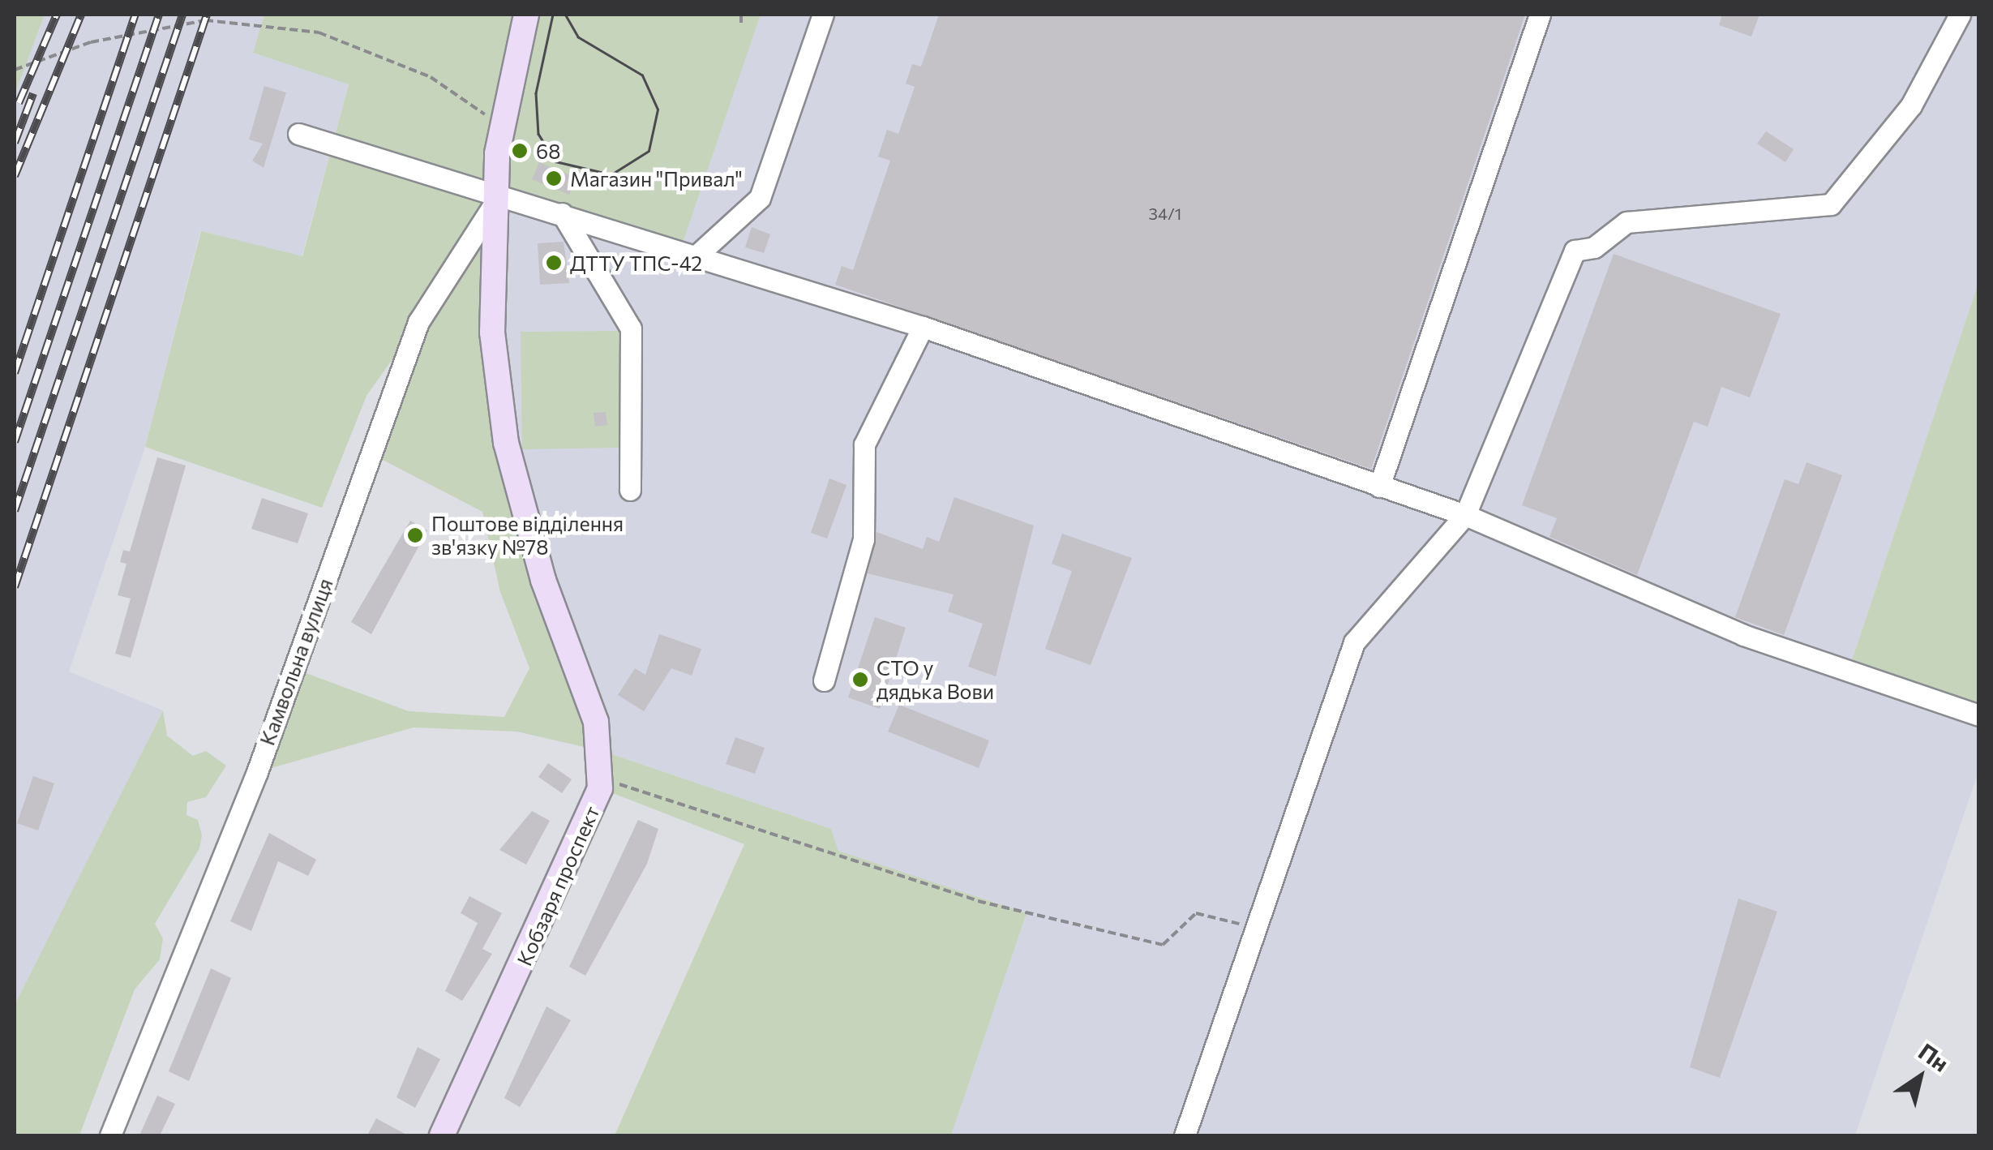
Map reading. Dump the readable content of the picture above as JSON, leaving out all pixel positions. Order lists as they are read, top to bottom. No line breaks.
{"streets":{"main road":["Кобзаря проспект"],"street":["Камвольна вулиця"]},"crossings":[["Камвольна вулиця","Кобзаря проспект"]],"places":["68","Магазин \"Привал\"","ДТТУ ТПС-42","Поштове відділення зв'язку №78","СТО у дядька Вови"],"house_numbers":["34/1"],"north":"top right"}
